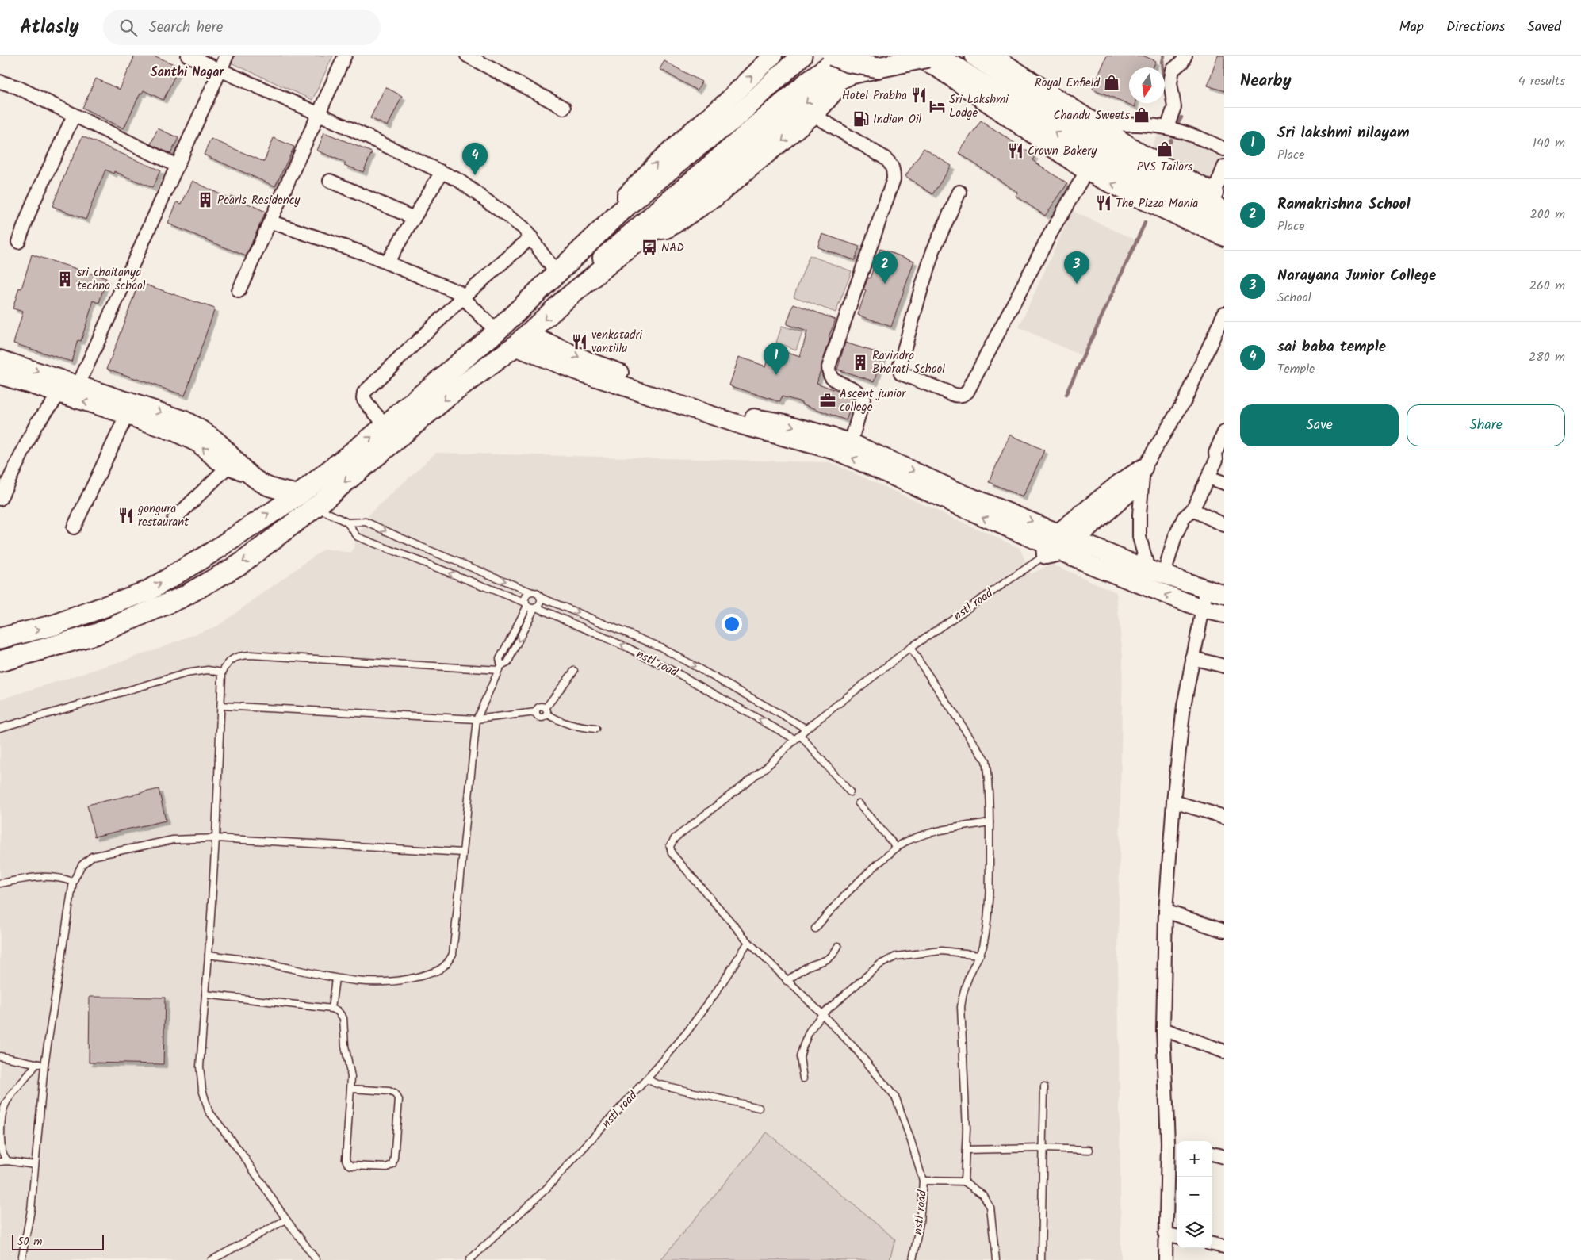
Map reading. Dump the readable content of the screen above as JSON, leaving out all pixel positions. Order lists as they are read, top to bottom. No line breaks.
{"streets":{"street":["nstl road"]},"districts":["Santhi Nagar"],"places":{"shop":["Royal Enfield","Chandu Sweets","PVS Tailors"],"restaurant":["Hotel Prabha","Crown Bakery","The Pizza Mania","venkatadri vantillu","gongura restaurant"],"hotel":["Sri Lakshmi Lodge"],"fuel station":["Indian Oil"],"building":["Pearls Residency","sri chaitanya techno school","Ravindra Bharati School"],"bus stop":["NAD"],"office":["Ascent junior college"]},"scale_bar":"50 m","north":"bottom","page":{"header":"Atlasly","search":"Search here","nav":["Map","Directions","Saved"],"heading":["Nearby","4 results"],"list":[{"mark":"1","name":"Sri lakshmi nilayam","note":"Place","value":"140 m"},{"mark":"2","name":"Ramakrishna School","note":"Place","value":"200 m"},{"mark":"3","name":"Narayana Junior College","note":"School","value":"260 m"},{"mark":"4","name":"sai baba temple","note":"Temple","value":"280 m"}],"pins":["4","2","3","1"],"buttons":["Save","Share"],"map_buttons":["+","−"],"scale":"50 m"}}
